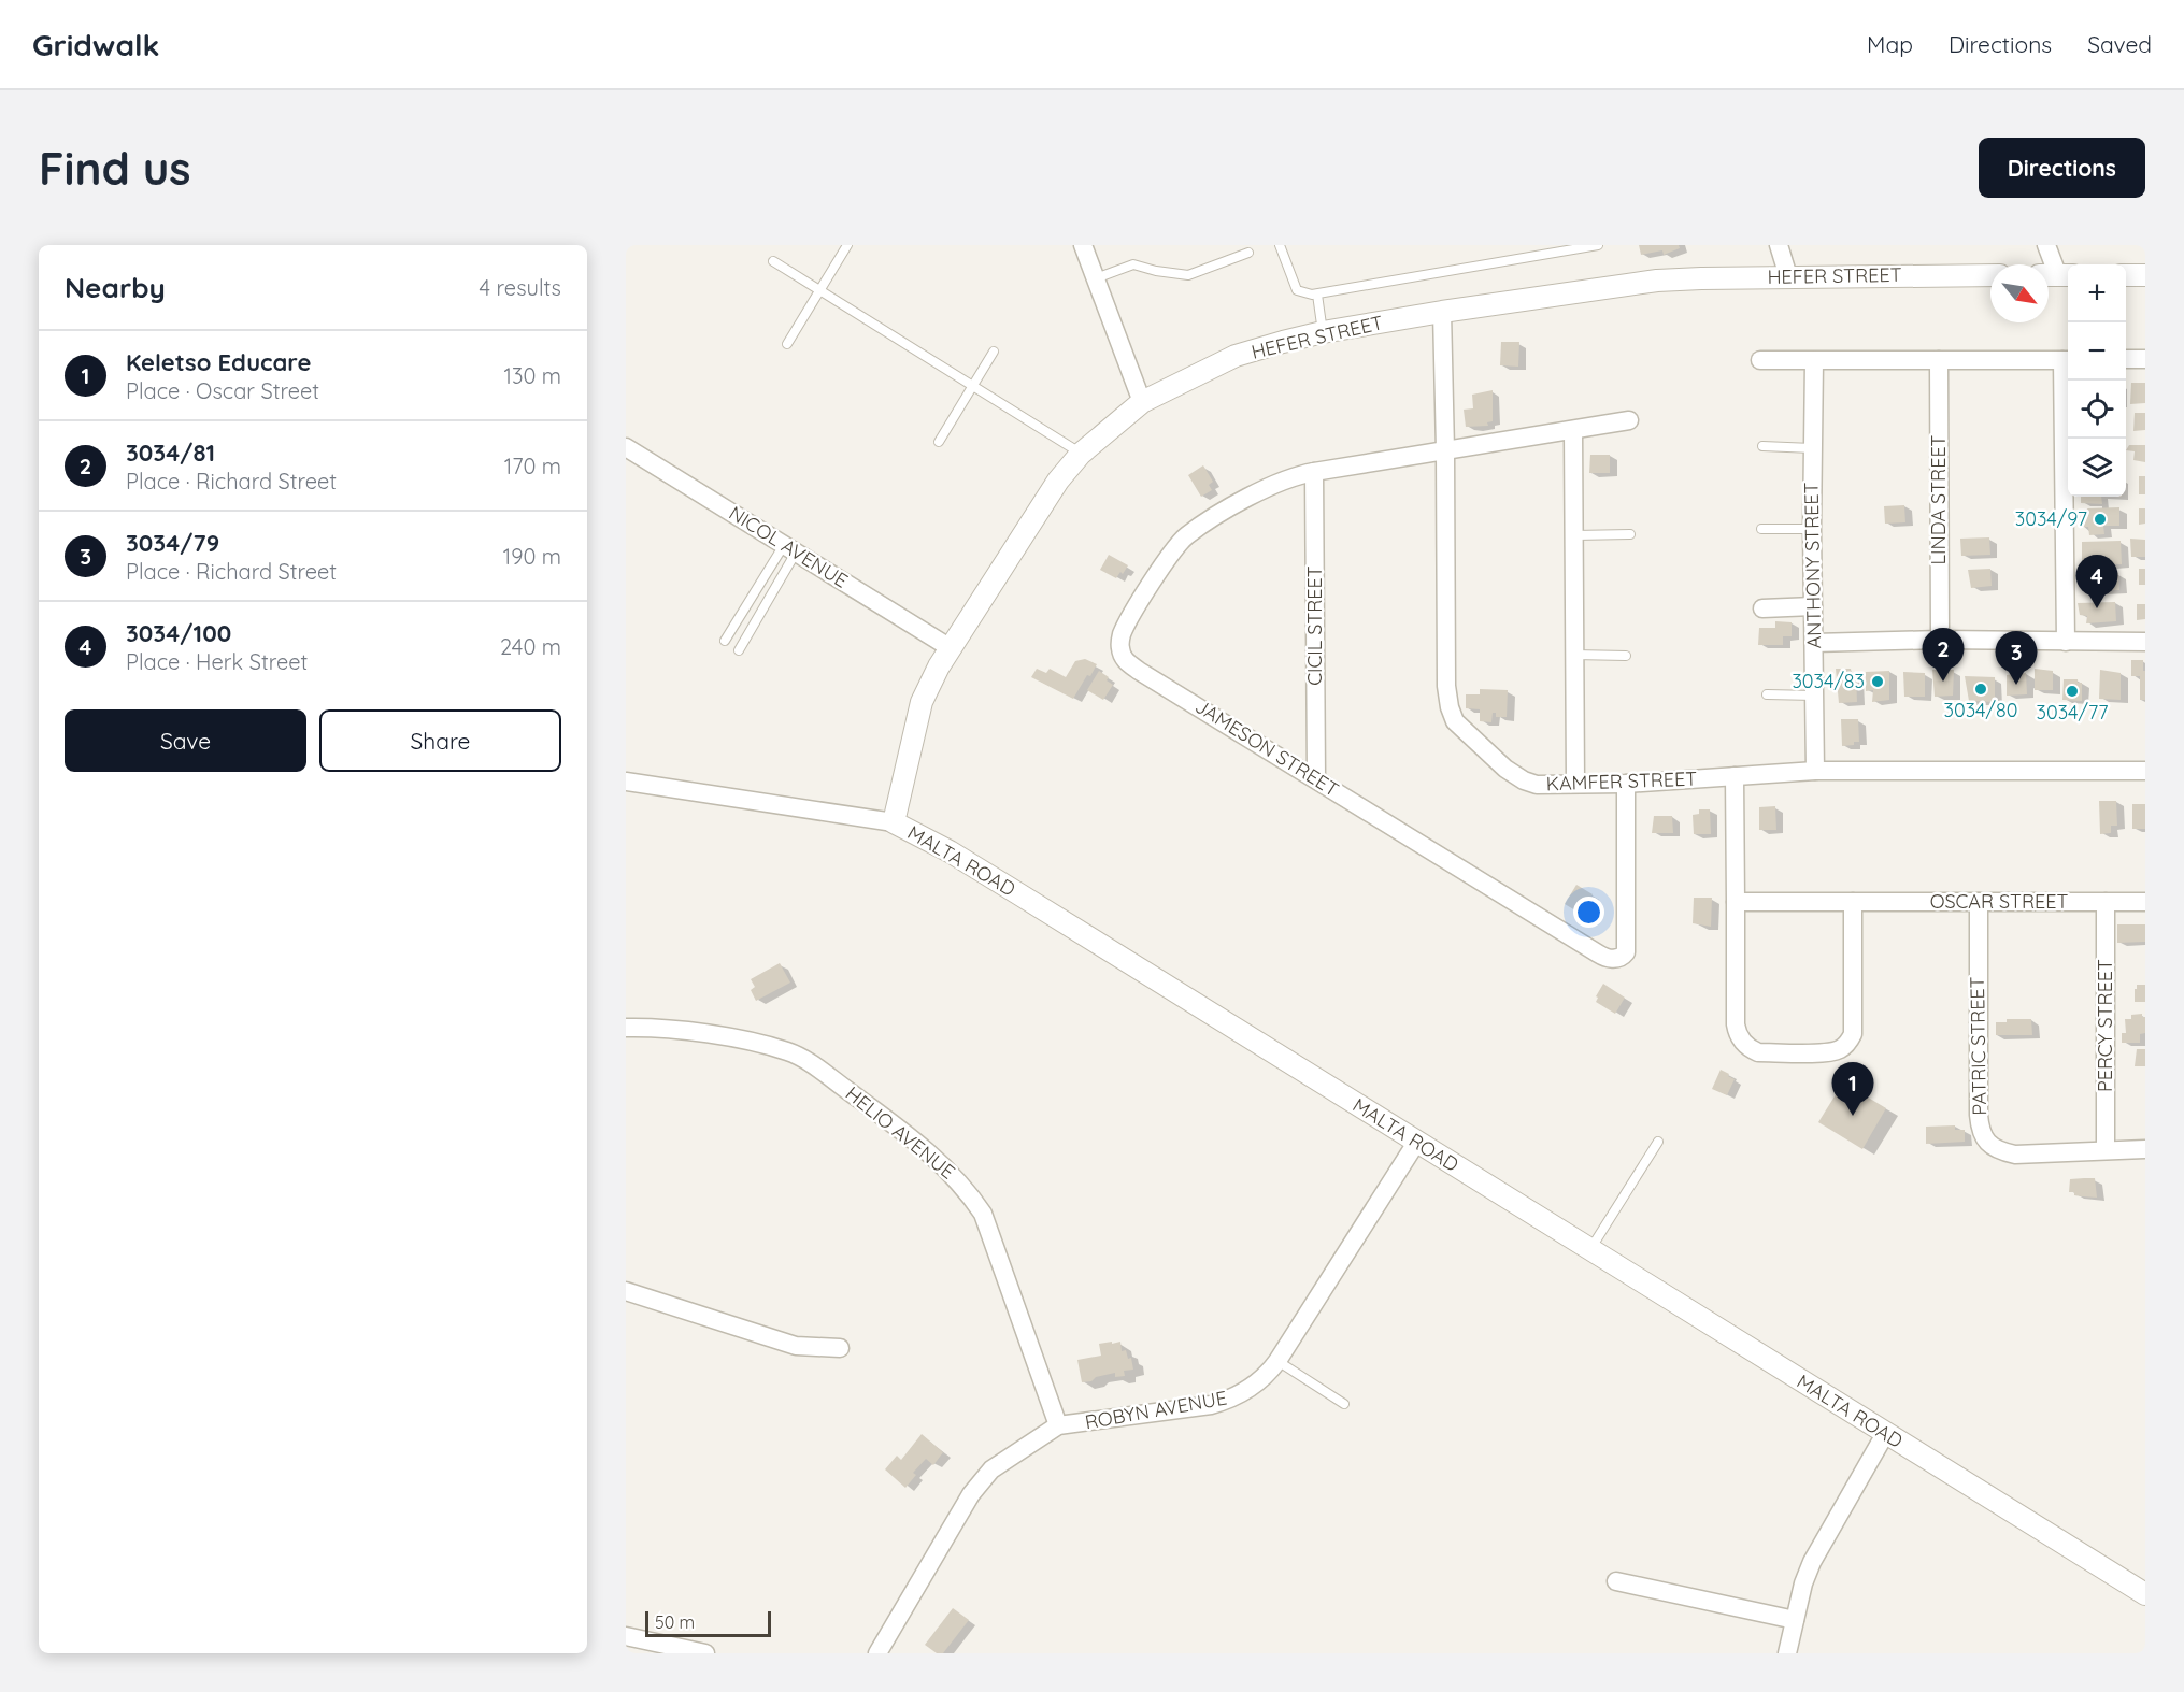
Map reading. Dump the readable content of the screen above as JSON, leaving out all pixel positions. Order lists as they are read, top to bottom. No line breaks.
{"streets":{"street":["HEFER STREET","LINDA STREET","NICOL AVENUE","ANTHONY STREET","CICIL STREET","JAMESON STREET","KAMFER STREET","MALTA ROAD","OSCAR STREET","PERCY STREET","PATRIC STREET","HELIO AVENUE","ROBYN AVENUE"]},"crossings":[["HEFER STREET","NICOL AVENUE"],["HEFER STREET","KAMFER STREET"],["HEFER STREET","MALTA ROAD"],["ANTHONY STREET","KAMFER STREET"],["CICIL STREET","JAMESON STREET"],["JAMESON STREET","KAMFER STREET"],["MALTA ROAD","ROBYN AVENUE"],["OSCAR STREET","PERCY STREET"],["OSCAR STREET","PATRIC STREET"],["PERCY STREET","PATRIC STREET"],["HELIO AVENUE","ROBYN AVENUE"]],"places":["3034/97","3034/83","3034/80","3034/77"],"scale_bar":"50 m","north":"bottom right","page":{"header":"Gridwalk","nav":["Map","Directions","Saved"],"buttons":["Directions",["Save","Share"]],"title":"Find us","heading":["Nearby","4 results"],"map_buttons":["+","−"],"list":[{"mark":"1","name":"Keletso Educare","note":"Place · Oscar Street","value":"130 m"},{"mark":"2","name":"3034/81","note":"Place · Richard Street","value":"170 m"},{"mark":"3","name":"3034/79","note":"Place · Richard Street","value":"190 m"},{"mark":"4","name":"3034/100","note":"Place · Herk Street","value":"240 m"}],"pins":["4","2","3","1"],"scale":"50 m"}}
